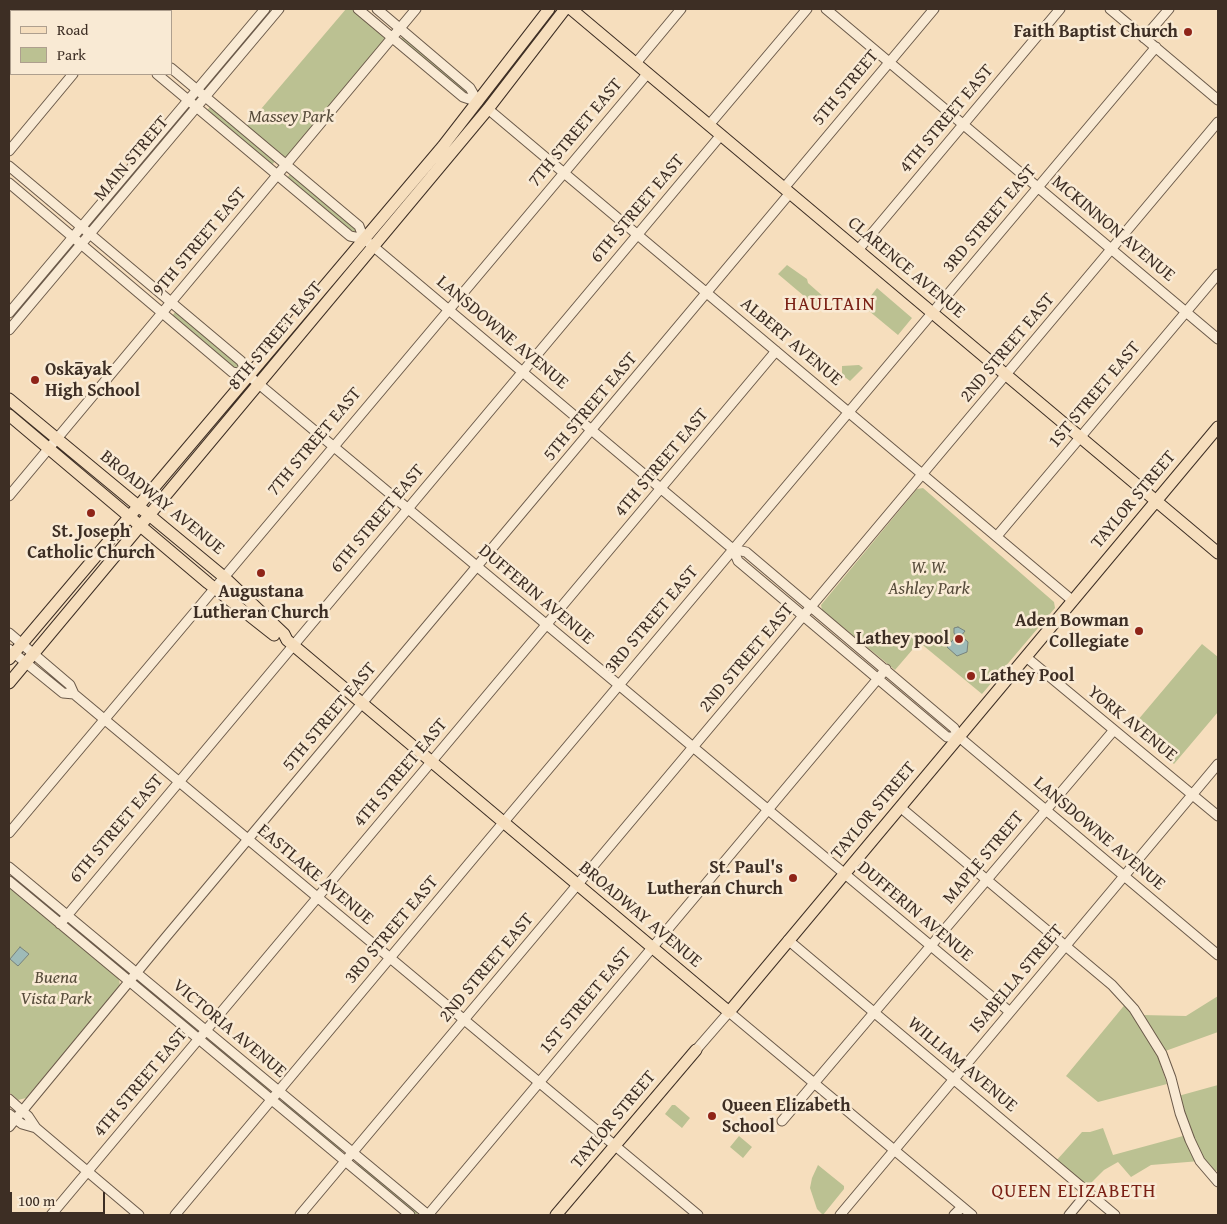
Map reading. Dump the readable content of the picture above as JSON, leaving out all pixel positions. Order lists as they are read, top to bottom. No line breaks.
{"streets":{"main road":["CLARENCE AVENUE","8TH STREET EAST","TAYLOR STREET","BROADWAY AVENUE"],"street":["5TH STREET","4TH STREET EAST","7TH STREET EAST","MAIN STREET","6TH STREET EAST","3RD STREET EAST","MCKINNON AVENUE","9TH STREET EAST","LANSDOWNE AVENUE","ALBERT AVENUE","2ND STREET EAST","1ST STREET EAST","5TH STREET EAST","DUFFERIN AVENUE","YORK AVENUE","MAPLE STREET","EASTLAKE AVENUE","ISABELLA STREET","VICTORIA AVENUE","WILLIAM AVENUE"]},"crossings":[["5TH STREET","MCKINNON AVENUE"],["5TH STREET","CLARENCE AVENUE"],["5TH STREET","ALBERT AVENUE"],["5TH STREET","5TH STREET EAST"],["4TH STREET EAST","MCKINNON AVENUE"],["4TH STREET EAST","CLARENCE AVENUE"],["4TH STREET EAST","LANSDOWNE AVENUE"],["4TH STREET EAST","ALBERT AVENUE"],["4TH STREET EAST","BROADWAY AVENUE"],["4TH STREET EAST","DUFFERIN AVENUE"],["4TH STREET EAST","EASTLAKE AVENUE"],["4TH STREET EAST","VICTORIA AVENUE"],["7TH STREET EAST","CLARENCE AVENUE"],["7TH STREET EAST","LANSDOWNE AVENUE"],["7TH STREET EAST","ALBERT AVENUE"],["7TH STREET EAST","BROADWAY AVENUE"],["7TH STREET EAST","DUFFERIN AVENUE"],["7TH STREET EAST","EASTLAKE AVENUE"],["MAIN STREET","LANSDOWNE AVENUE"],["MAIN STREET","DUFFERIN AVENUE"],["6TH STREET EAST","CLARENCE AVENUE"],["6TH STREET EAST","LANSDOWNE AVENUE"],["6TH STREET EAST","ALBERT AVENUE"],["6TH STREET EAST","BROADWAY AVENUE"],["6TH STREET EAST","DUFFERIN AVENUE"],["6TH STREET EAST","EASTLAKE AVENUE"],["6TH STREET EAST","VICTORIA AVENUE"],["3RD STREET EAST","MCKINNON AVENUE"],["3RD STREET EAST","CLARENCE AVENUE"],["3RD STREET EAST","LANSDOWNE AVENUE"],["3RD STREET EAST","ALBERT AVENUE"],["3RD STREET EAST","BROADWAY AVENUE"],["3RD STREET EAST","DUFFERIN AVENUE"],["3RD STREET EAST","EASTLAKE AVENUE"],["3RD STREET EAST","VICTORIA AVENUE"],["MCKINNON AVENUE","2ND STREET EAST"],["MCKINNON AVENUE","1ST STREET EAST"],["9TH STREET EAST","LANSDOWNE AVENUE"],["9TH STREET EAST","BROADWAY AVENUE"],["9TH STREET EAST","DUFFERIN AVENUE"],["CLARENCE AVENUE","2ND STREET EAST"],["CLARENCE AVENUE","1ST STREET EAST"],["CLARENCE AVENUE","TAYLOR STREET"],["LANSDOWNE AVENUE","8TH STREET EAST"],["LANSDOWNE AVENUE","2ND STREET EAST"],["LANSDOWNE AVENUE","1ST STREET EAST"],["LANSDOWNE AVENUE","5TH STREET EAST"],["LANSDOWNE AVENUE","TAYLOR STREET"],["LANSDOWNE AVENUE","MAPLE STREET"],["LANSDOWNE AVENUE","ISABELLA STREET"],["8TH STREET EAST","ALBERT AVENUE"],["8TH STREET EAST","BROADWAY AVENUE"],["8TH STREET EAST","DUFFERIN AVENUE"],["8TH STREET EAST","EASTLAKE AVENUE"],["ALBERT AVENUE","2ND STREET EAST"],["ALBERT AVENUE","1ST STREET EAST"],["ALBERT AVENUE","TAYLOR STREET"],["2ND STREET EAST","BROADWAY AVENUE"],["2ND STREET EAST","DUFFERIN AVENUE"],["2ND STREET EAST","EASTLAKE AVENUE"],["2ND STREET EAST","VICTORIA AVENUE"],["1ST STREET EAST","BROADWAY AVENUE"],["1ST STREET EAST","DUFFERIN AVENUE"],["1ST STREET EAST","EASTLAKE AVENUE"],["1ST STREET EAST","VICTORIA AVENUE"],["5TH STREET EAST","BROADWAY AVENUE"],["5TH STREET EAST","DUFFERIN AVENUE"],["5TH STREET EAST","EASTLAKE AVENUE"],["5TH STREET EAST","VICTORIA AVENUE"],["TAYLOR STREET","BROADWAY AVENUE"],["TAYLOR STREET","DUFFERIN AVENUE"],["TAYLOR STREET","YORK AVENUE"],["TAYLOR STREET","EASTLAKE AVENUE"],["TAYLOR STREET","WILLIAM AVENUE"],["BROADWAY AVENUE","MAPLE STREET"],["BROADWAY AVENUE","ISABELLA STREET"],["DUFFERIN AVENUE","MAPLE STREET"],["DUFFERIN AVENUE","ISABELLA STREET"],["YORK AVENUE","MAPLE STREET"],["YORK AVENUE","ISABELLA STREET"],["MAPLE STREET","WILLIAM AVENUE"],["ISABELLA STREET","WILLIAM AVENUE"]],"districts":["HAULTAIN","QUEEN ELIZABETH"],"parks":["Massey Park","W. W. Ashley Park","Buena Vista Park"],"places":["Faith Baptist Church","Oskāyak High School","St. Joseph Catholic Church","Augustana Lutheran Church","Aden Bowman Collegiate","Lathey pool","Lathey Pool","St. Paul's Lutheran Church","Queen Elizabeth School"],"legend":["Road","Park"],"scale_bar":"100 m"}
